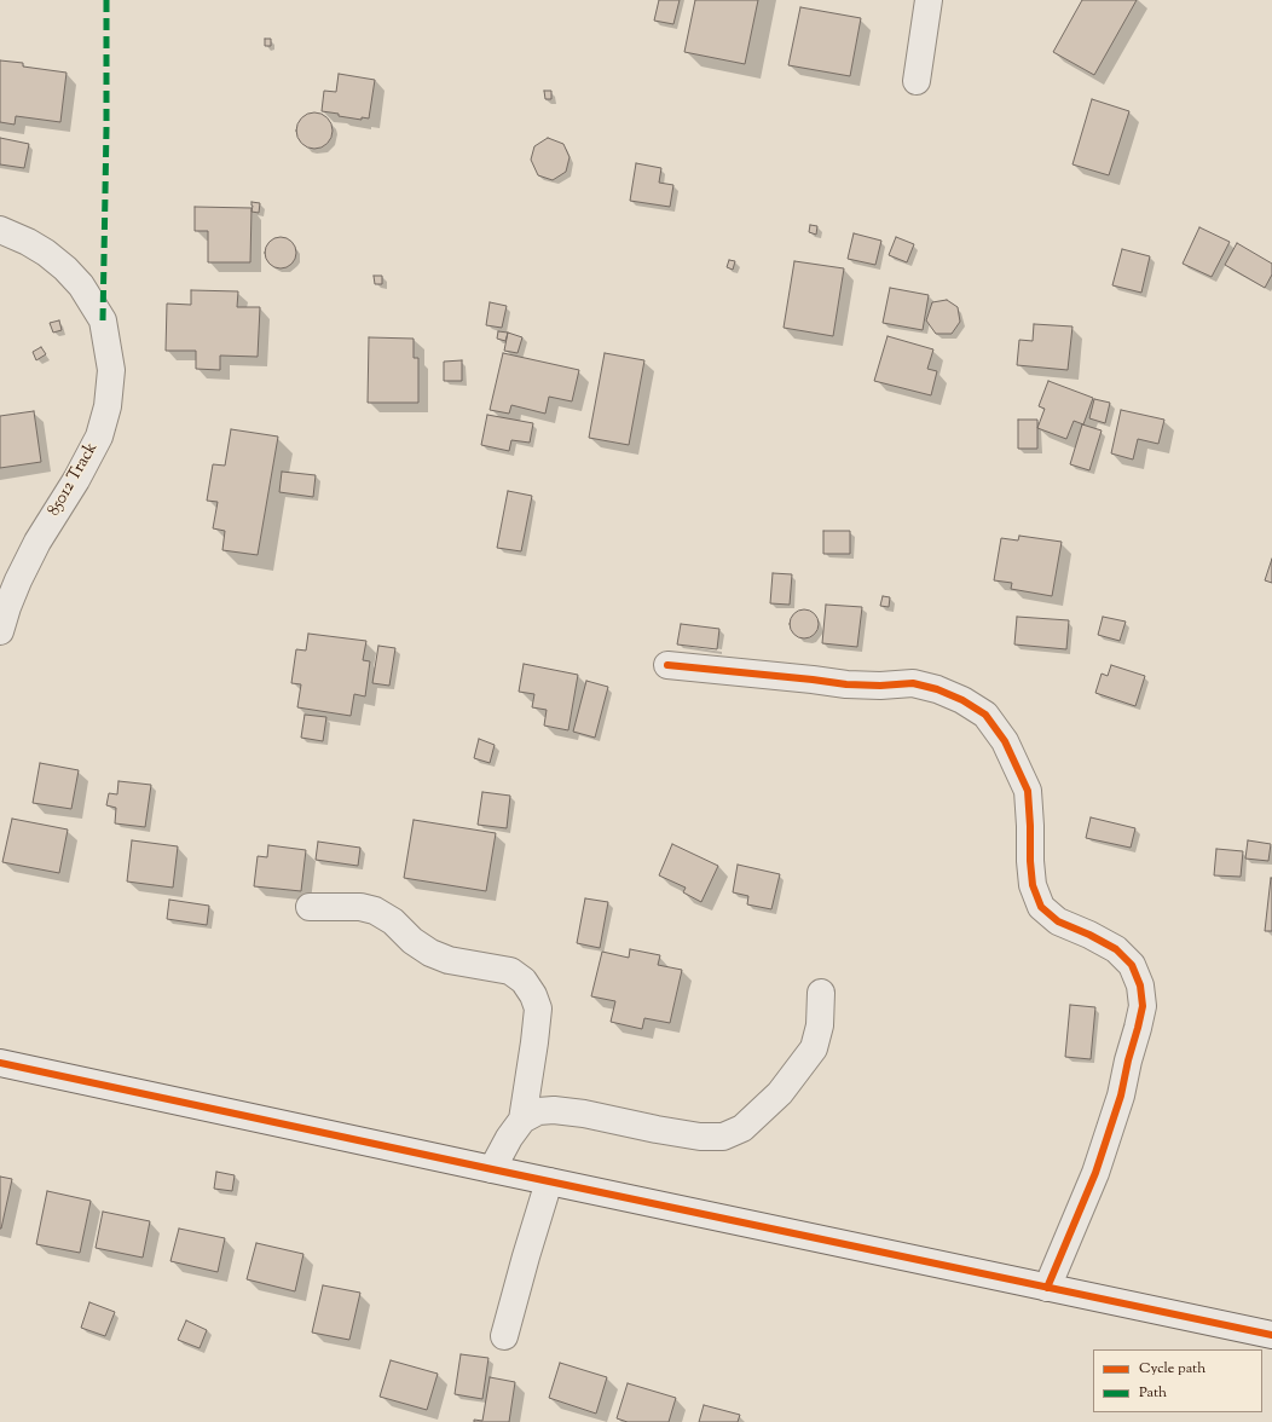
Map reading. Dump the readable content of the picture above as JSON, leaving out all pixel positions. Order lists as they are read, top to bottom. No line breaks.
{"streets":{"street":["85012 Track"]},"legend":["Cycle path","Path"]}
